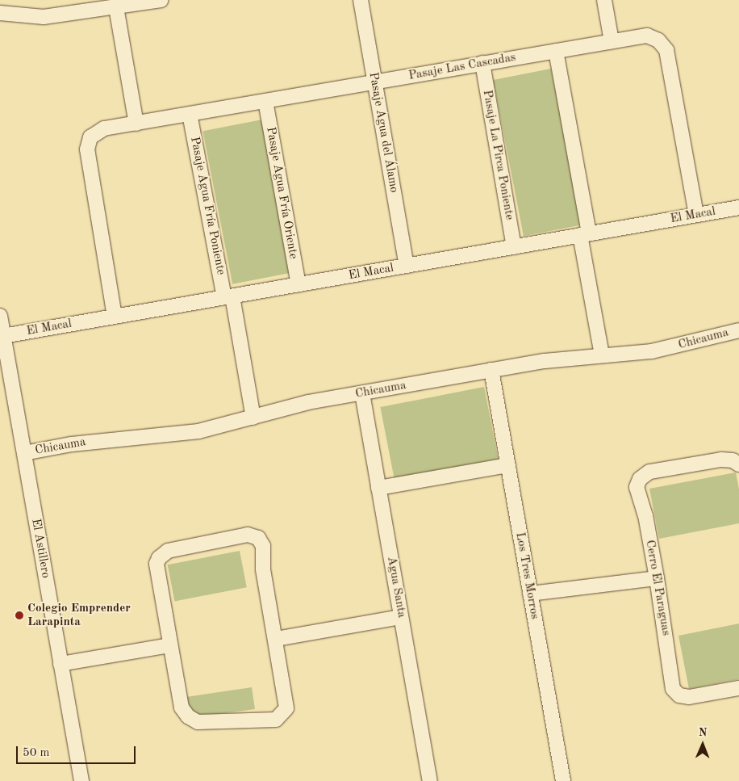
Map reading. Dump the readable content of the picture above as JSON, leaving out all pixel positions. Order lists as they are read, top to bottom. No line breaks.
{"streets":{"street":["Pasaje Las Cascadas","Pasaje Agua del Álamo","Pasaje La Pirca Poniente","Pasaje Agua Fría Oriente","Pasaje Agua Fría Poniente","El Macal","Chicauma","El Astillero","Los Tres Morros","Agua Santa","Cerro El Paraguas"]},"crossings":[["Pasaje Las Cascadas","Pasaje Agua del Álamo"],["Pasaje Las Cascadas","Pasaje La Pirca Poniente"],["Pasaje Las Cascadas","Pasaje Agua Fría Oriente"],["Pasaje Las Cascadas","Pasaje Agua Fría Poniente"],["Pasaje Las Cascadas","El Macal"],["Pasaje Agua del Álamo","El Macal"],["Pasaje La Pirca Poniente","El Macal"],["Pasaje Agua Fría Oriente","El Macal"],["Pasaje Agua Fría Poniente","El Macal"],["Pasaje Agua Fría Poniente","Chicauma"],["El Macal","El Astillero"],["Chicauma","El Astillero"],["Chicauma","Los Tres Morros"],["Chicauma","Agua Santa"]],"places":["Colegio Emprender Larapinta"],"scale_bar":"50 m","north":"top"}
